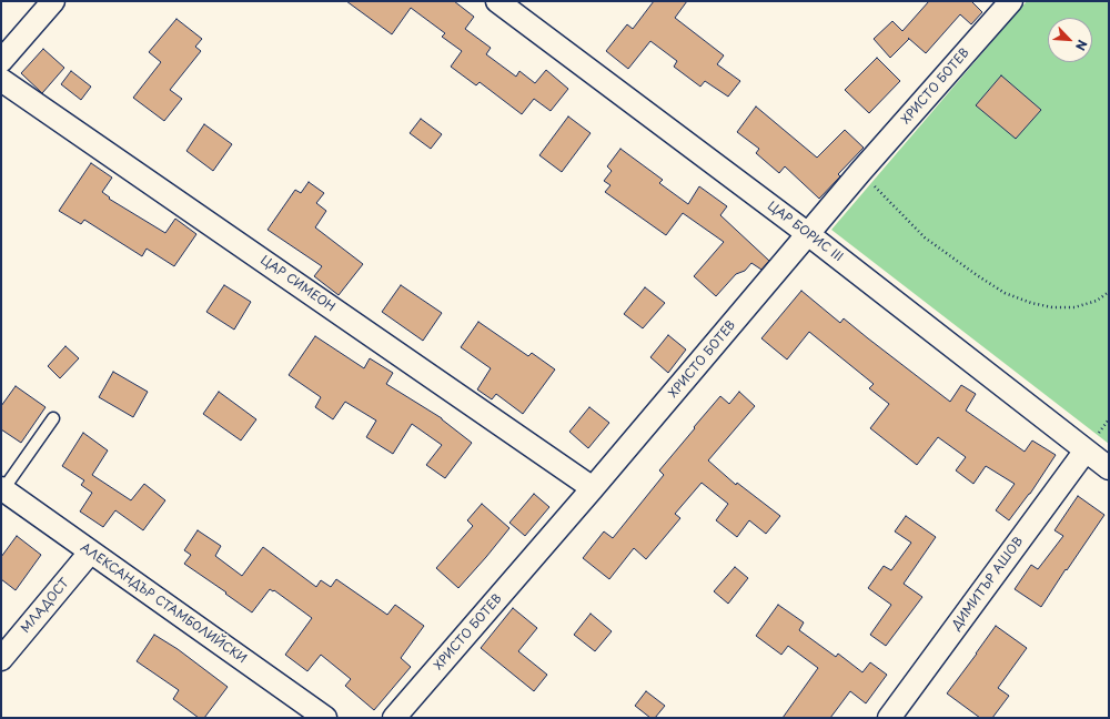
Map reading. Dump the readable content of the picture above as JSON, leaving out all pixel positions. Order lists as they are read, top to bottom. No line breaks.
{"streets":{"street":["ХРИСТО БОТЕВ","ЦАР БОРИС III","ЦАР СИМЕОН","ДИМИТЪР АШОВ","АЛЕКСАНДЪР СТАМБОЛИЙСКИ","МЛАДОСТ"]},"crossings":[["ХРИСТО БОТЕВ","ЦАР БОРИС III"],["ХРИСТО БОТЕВ","ЦАР СИМЕОН"],["ЦАР БОРИС III","ДИМИТЪР АШОВ"],["АЛЕКСАНДЪР СТАМБОЛИЙСКИ","МЛАДОСТ"]],"north":"bottom right"}
